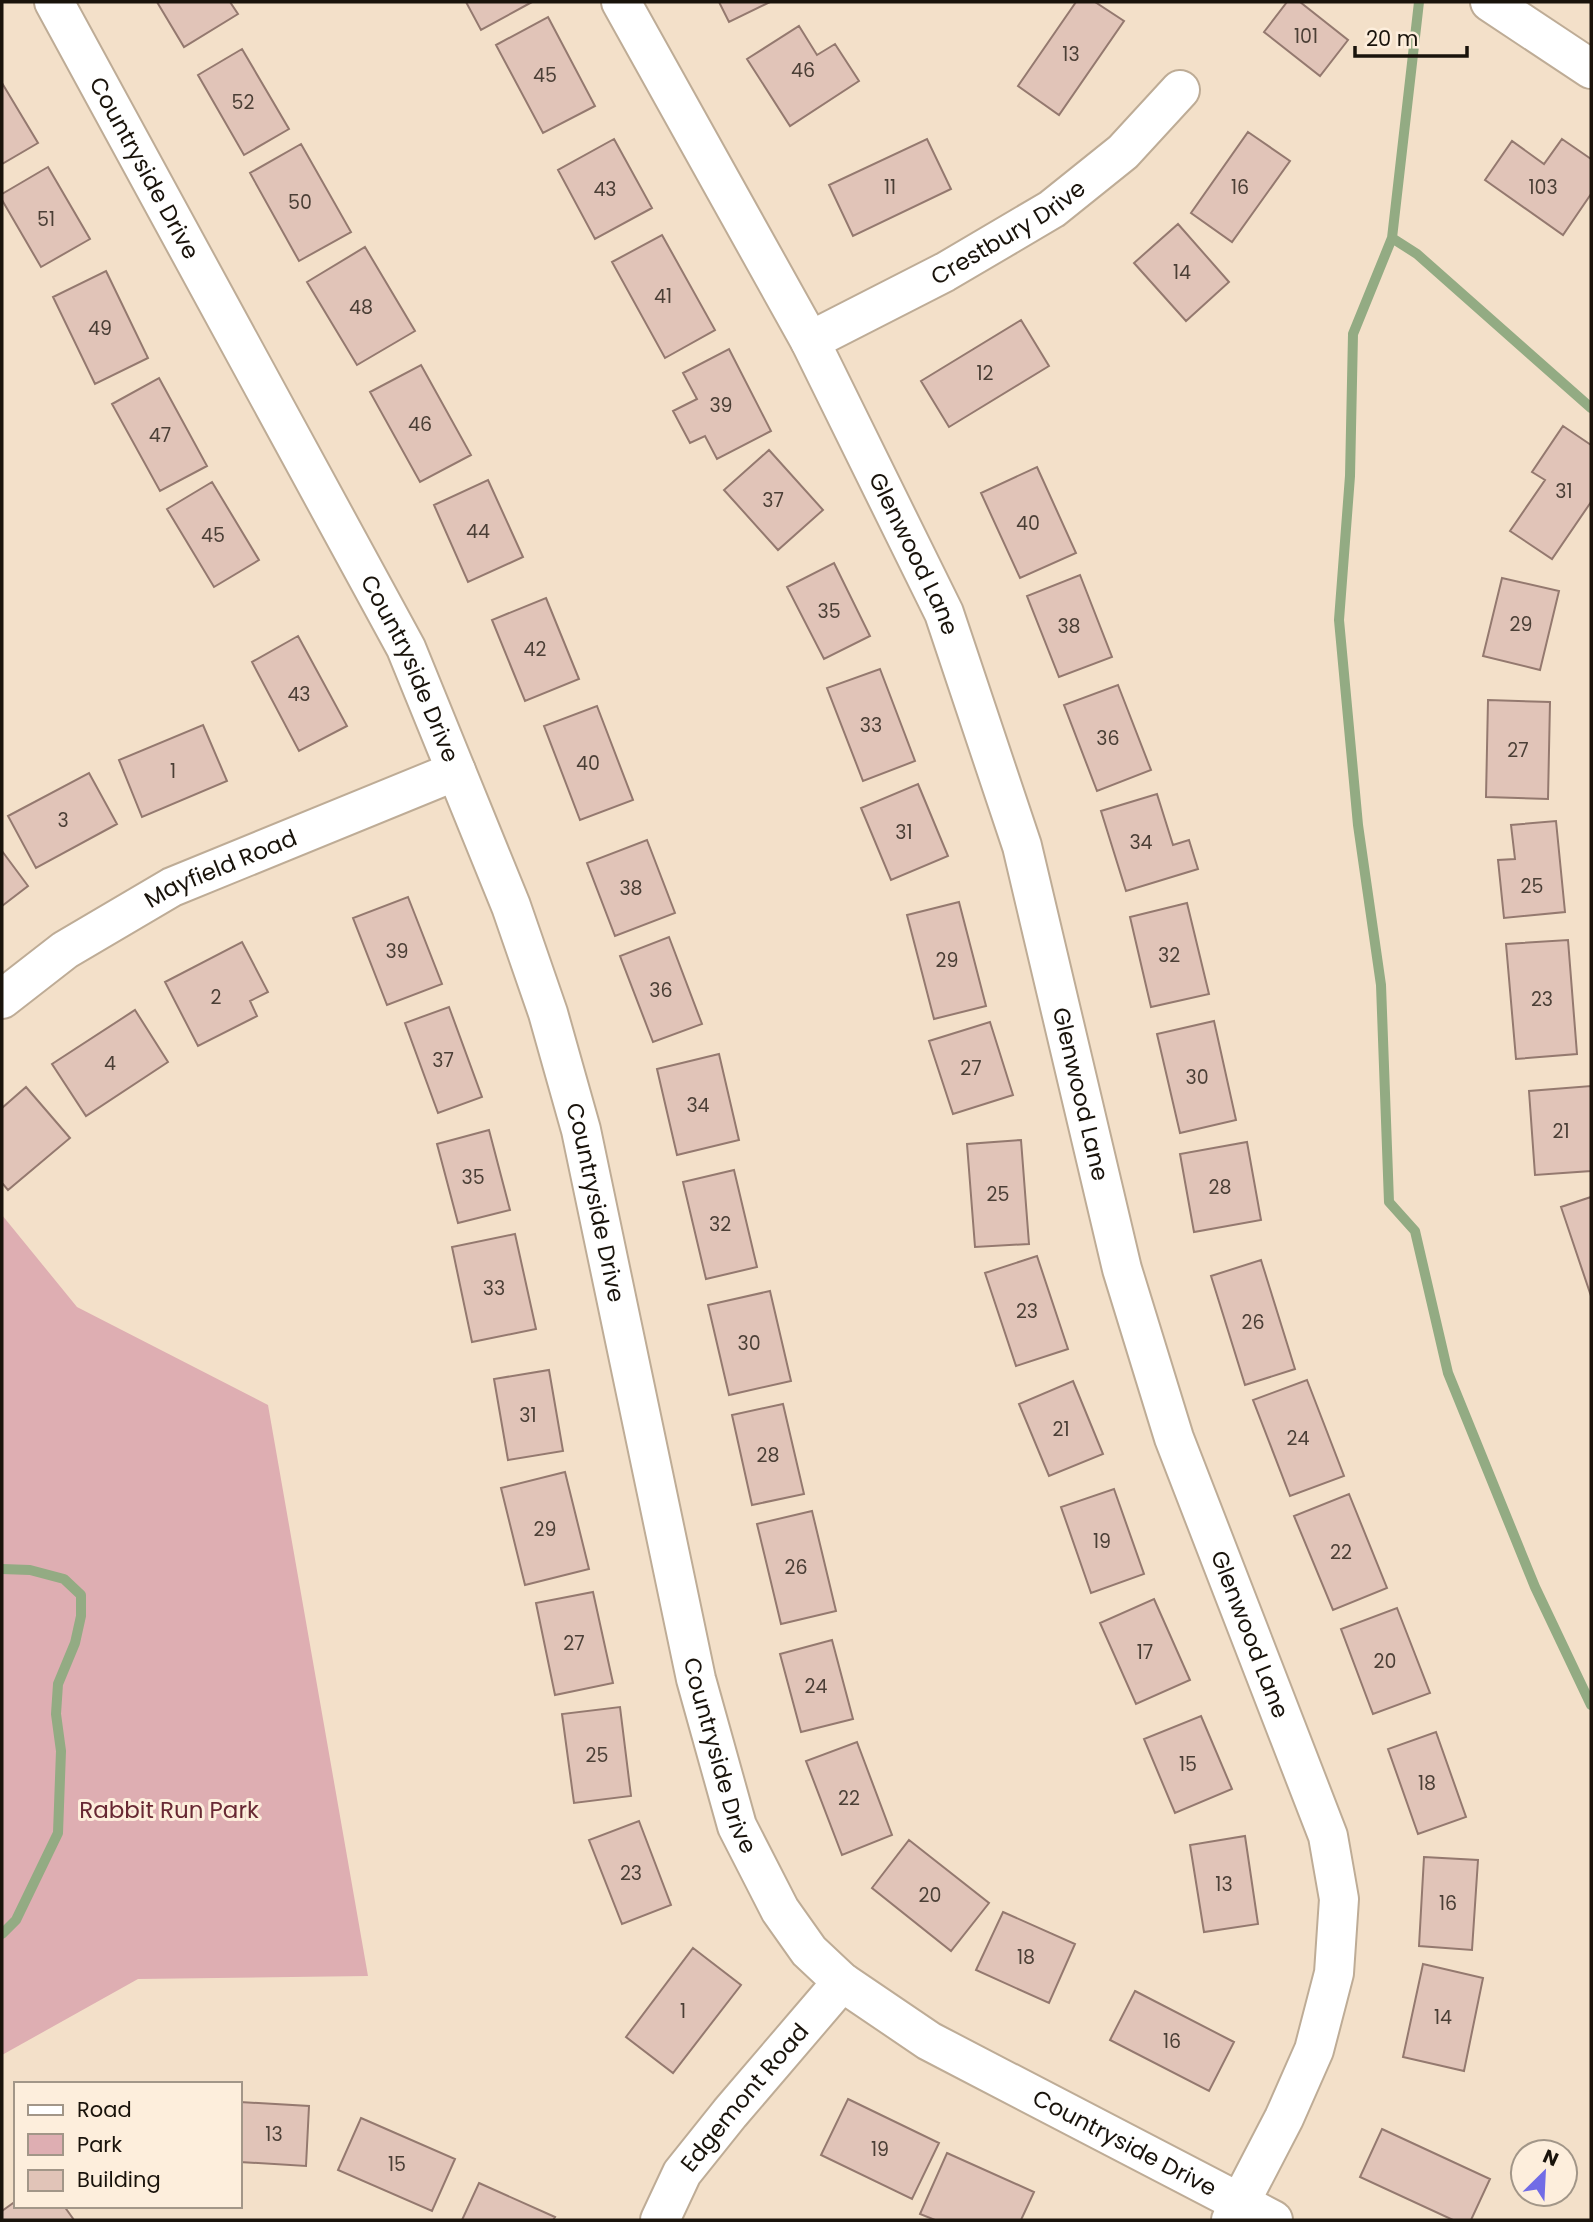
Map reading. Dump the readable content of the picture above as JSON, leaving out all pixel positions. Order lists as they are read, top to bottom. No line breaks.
{"streets":{"street":["Countryside Drive","Crestbury Drive","Glenwood Lane","Mayfield Road","Edgemont Road"]},"crossings":[["Countryside Drive","Glenwood Lane"],["Countryside Drive","Mayfield Road"],["Countryside Drive","Edgemont Road"],["Crestbury Drive","Glenwood Lane"]],"parks":["Rabbit Run Park"],"house_numbers":["101","13","46","45","52","11","16","103","43","50","51","14","41","48","49","12","39","46","47","31","37","40","44","45","35","29","38","42","43","33","36","27","40","1","3","31","34","25","38","39","32","29","36","2","23","37","4","27","30","34","21","35","28","25","32","33","23","26","30","31","21","24","28","29","19","22","26","27","17","20","24","25","15","18","22","23","13","20","16","18","1","14","16","13","19","15"],"legend":["Road","Park","Building"],"scale_bar":"20 m","north":"top right"}
